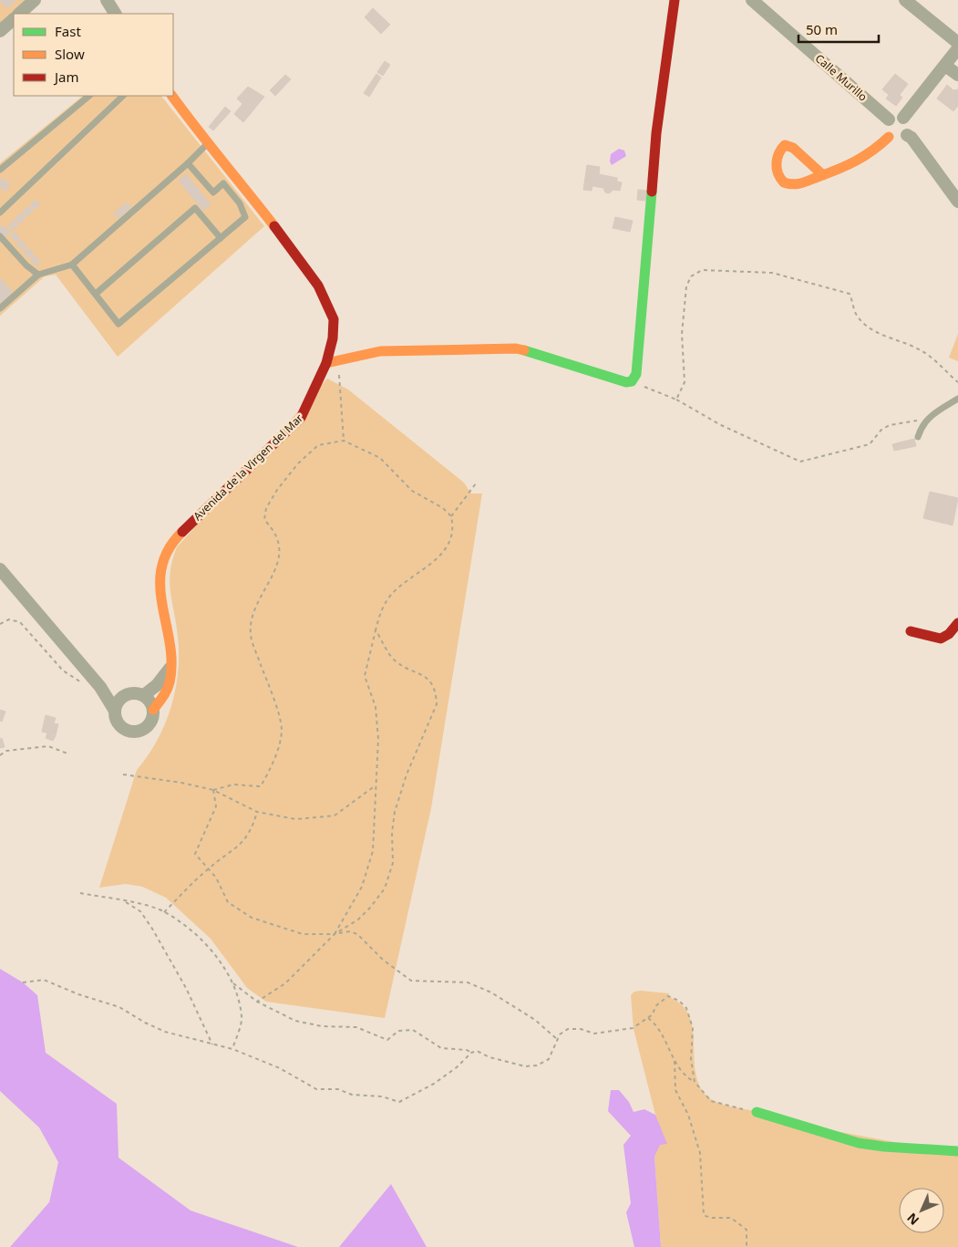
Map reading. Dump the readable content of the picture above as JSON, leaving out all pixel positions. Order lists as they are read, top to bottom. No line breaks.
{"streets":{"street":["Calle Murillo","Avenida de la Virgen del Mar"]},"legend":["Fast","Slow","Jam"],"scale_bar":"50 m","north":"bottom left"}
